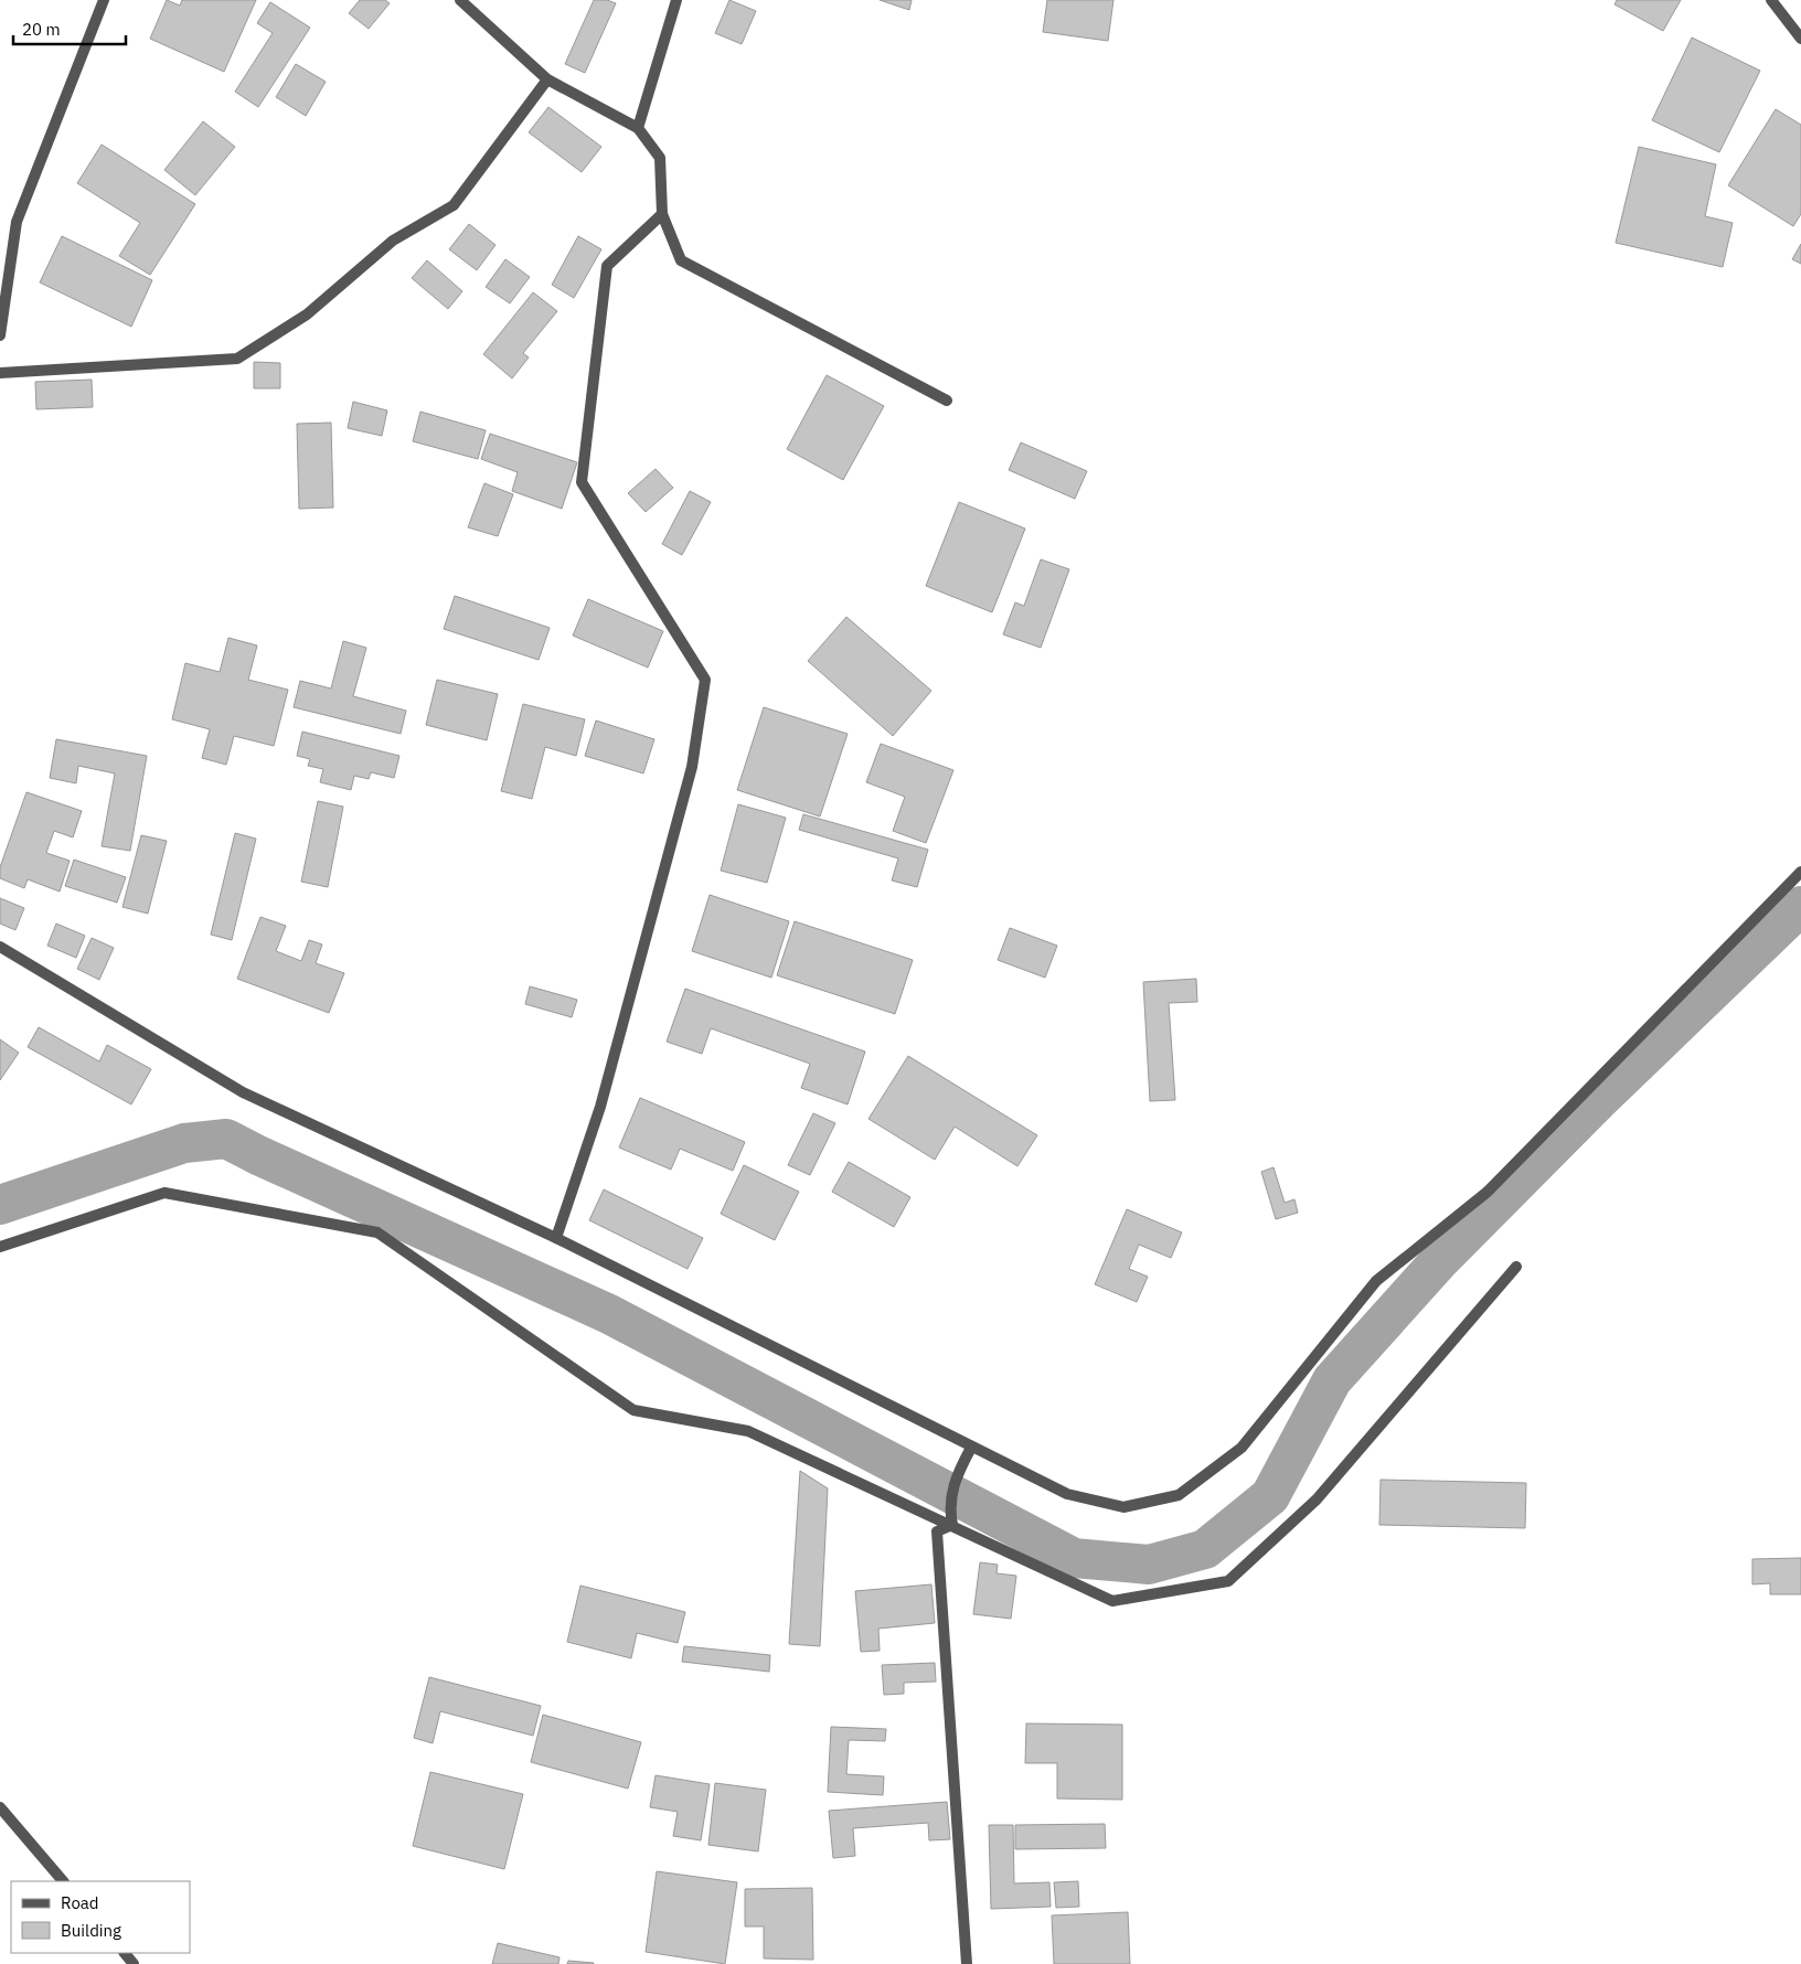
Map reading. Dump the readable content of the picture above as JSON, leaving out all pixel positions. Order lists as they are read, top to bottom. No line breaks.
{"legend":["Road","Building"],"scale_bar":"20 m"}
